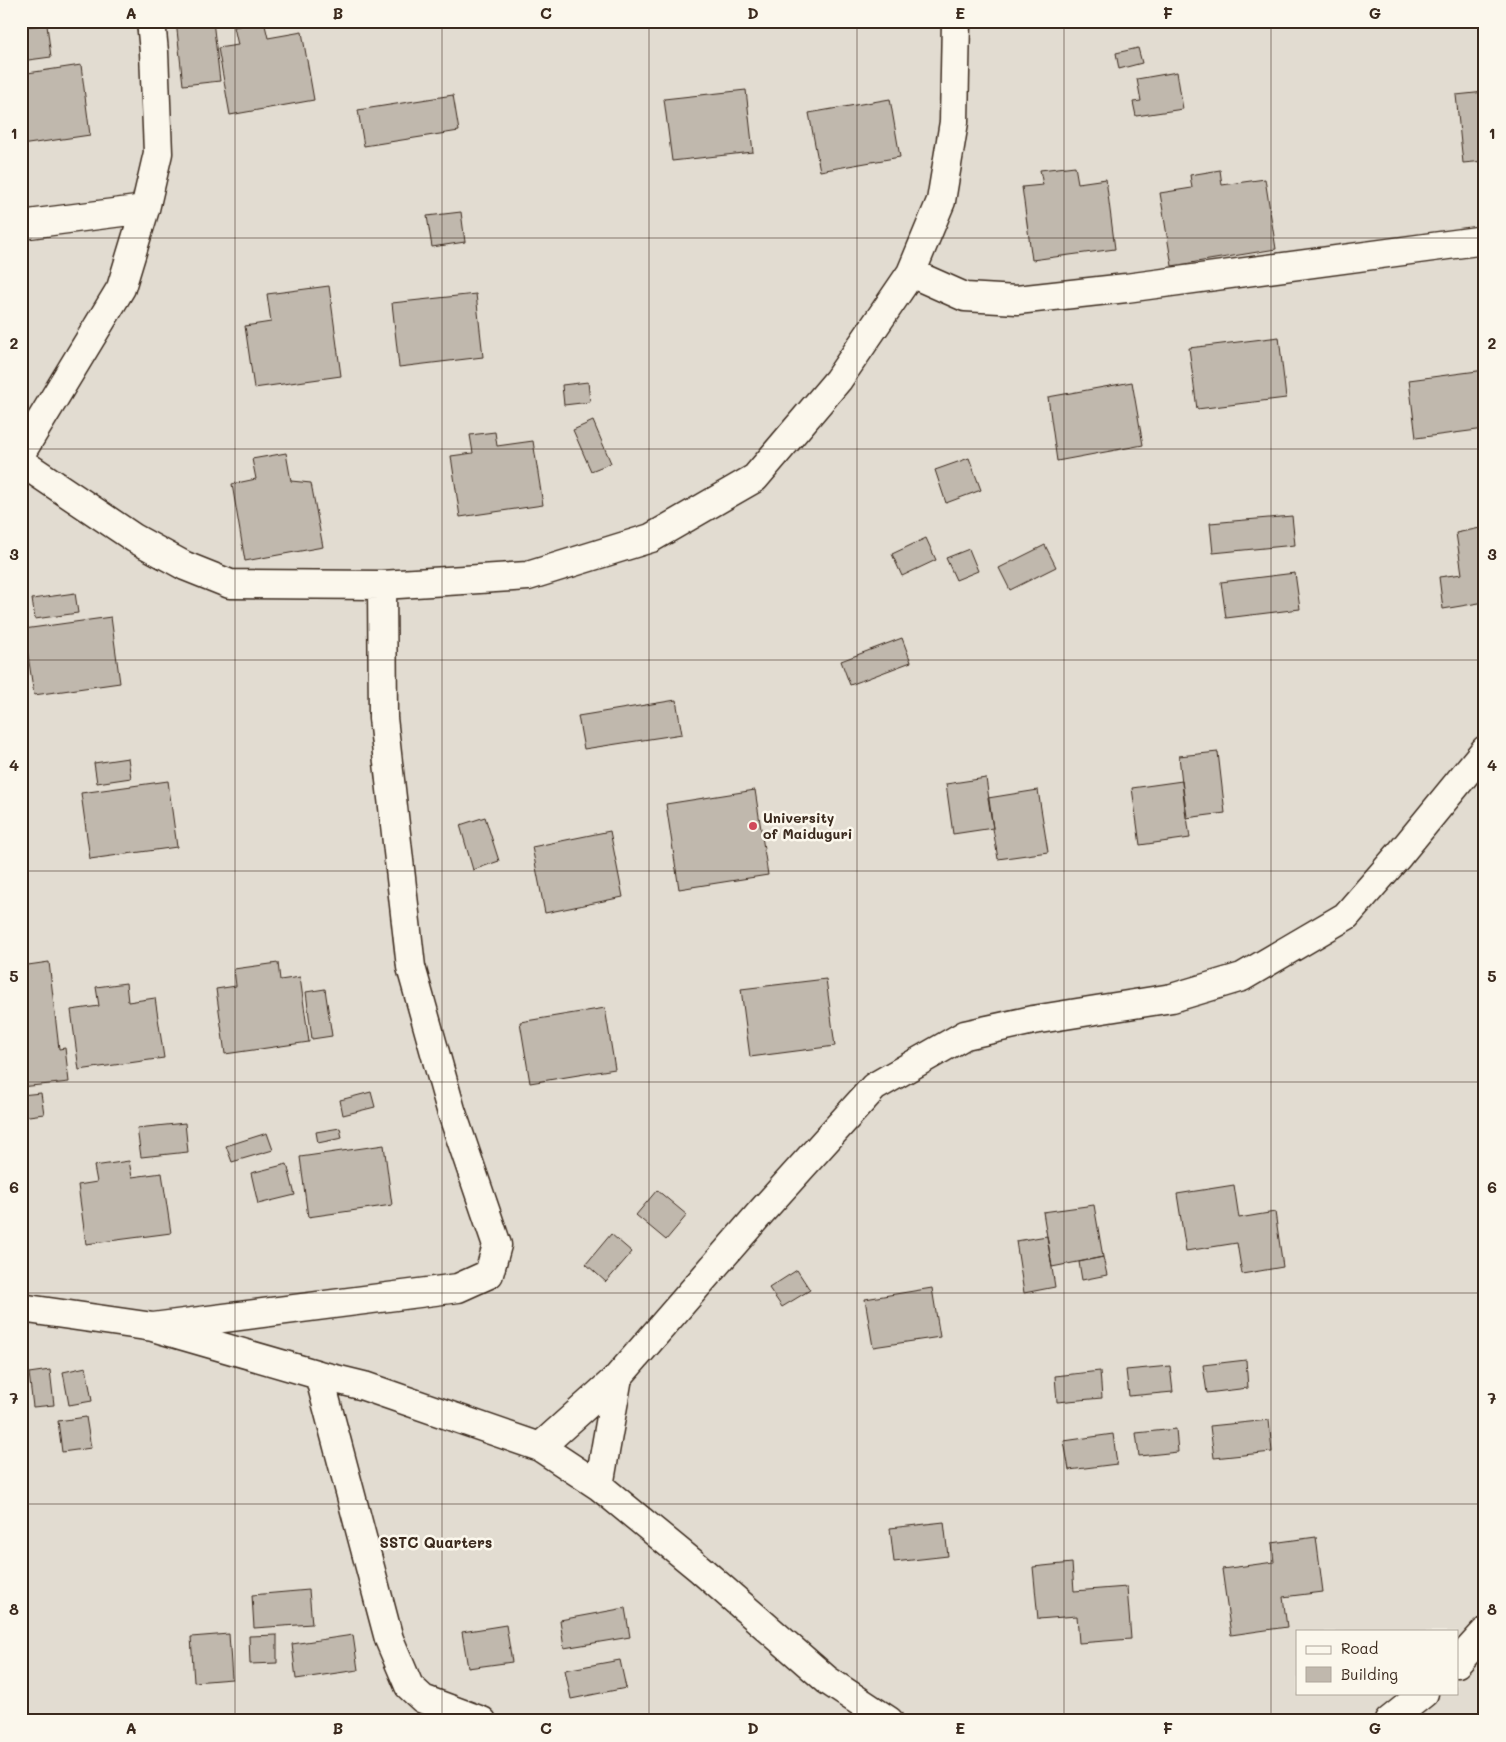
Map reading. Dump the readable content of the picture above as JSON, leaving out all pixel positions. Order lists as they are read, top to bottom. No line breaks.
{"districts":["SSTC Quarters"],"places":["University of Maiduguri"],"legend":["Road","Building"],"grid":{"columns":["A","B","C","D","E","F","G"],"rows":["1","2","3","4","5","6","7","8"]}}
